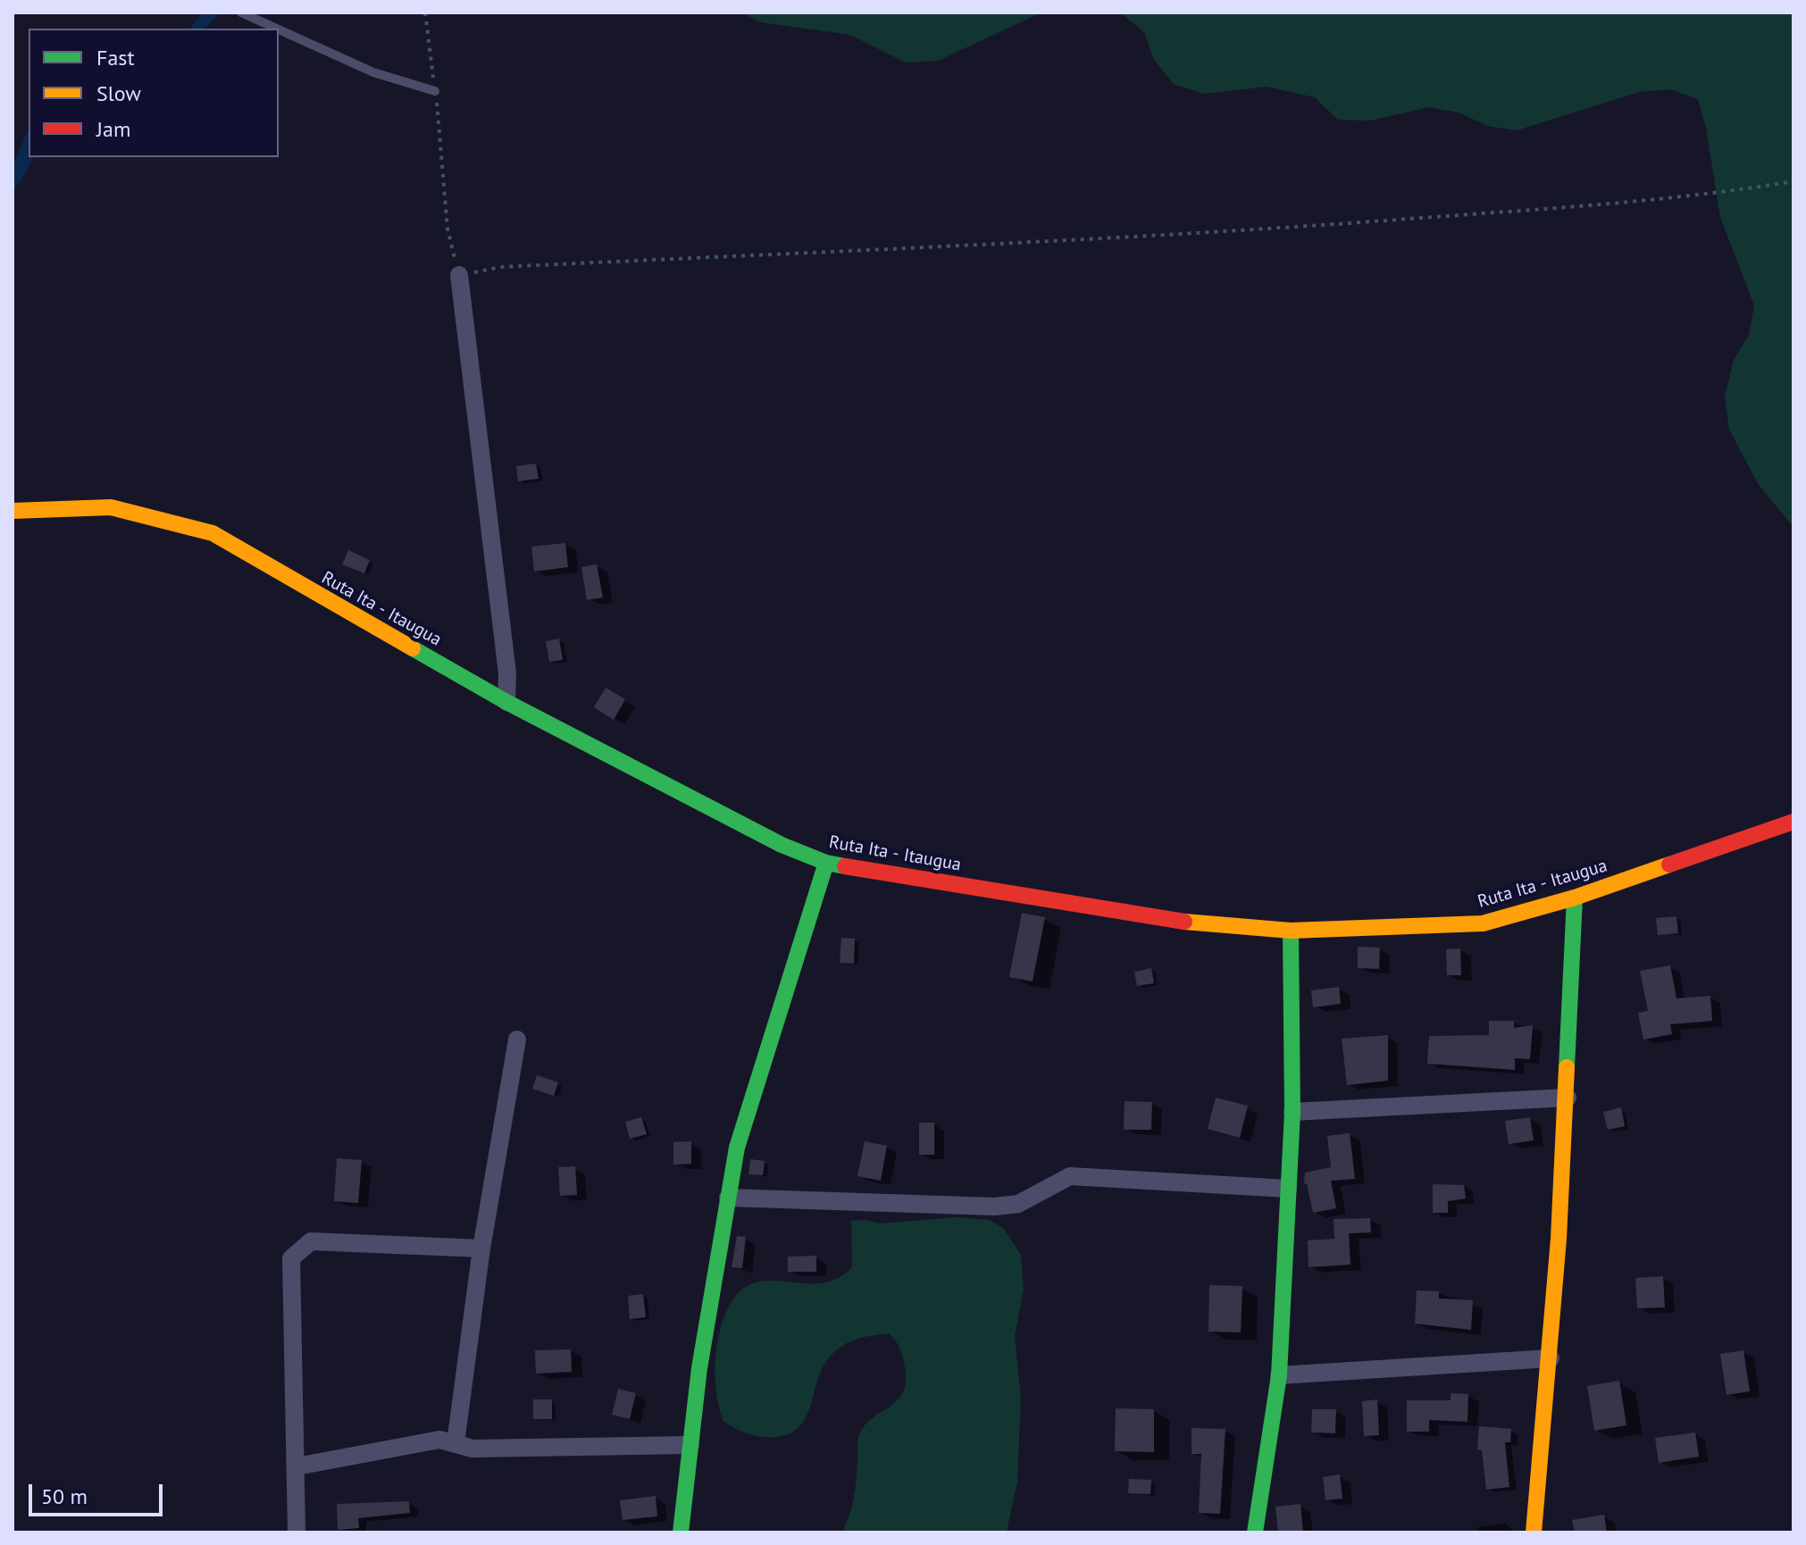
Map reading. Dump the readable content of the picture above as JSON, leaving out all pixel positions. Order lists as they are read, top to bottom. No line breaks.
{"streets":{"street":["Ruta Ita - Itaugua"]},"legend":["Fast","Slow","Jam"],"scale_bar":"50 m"}
